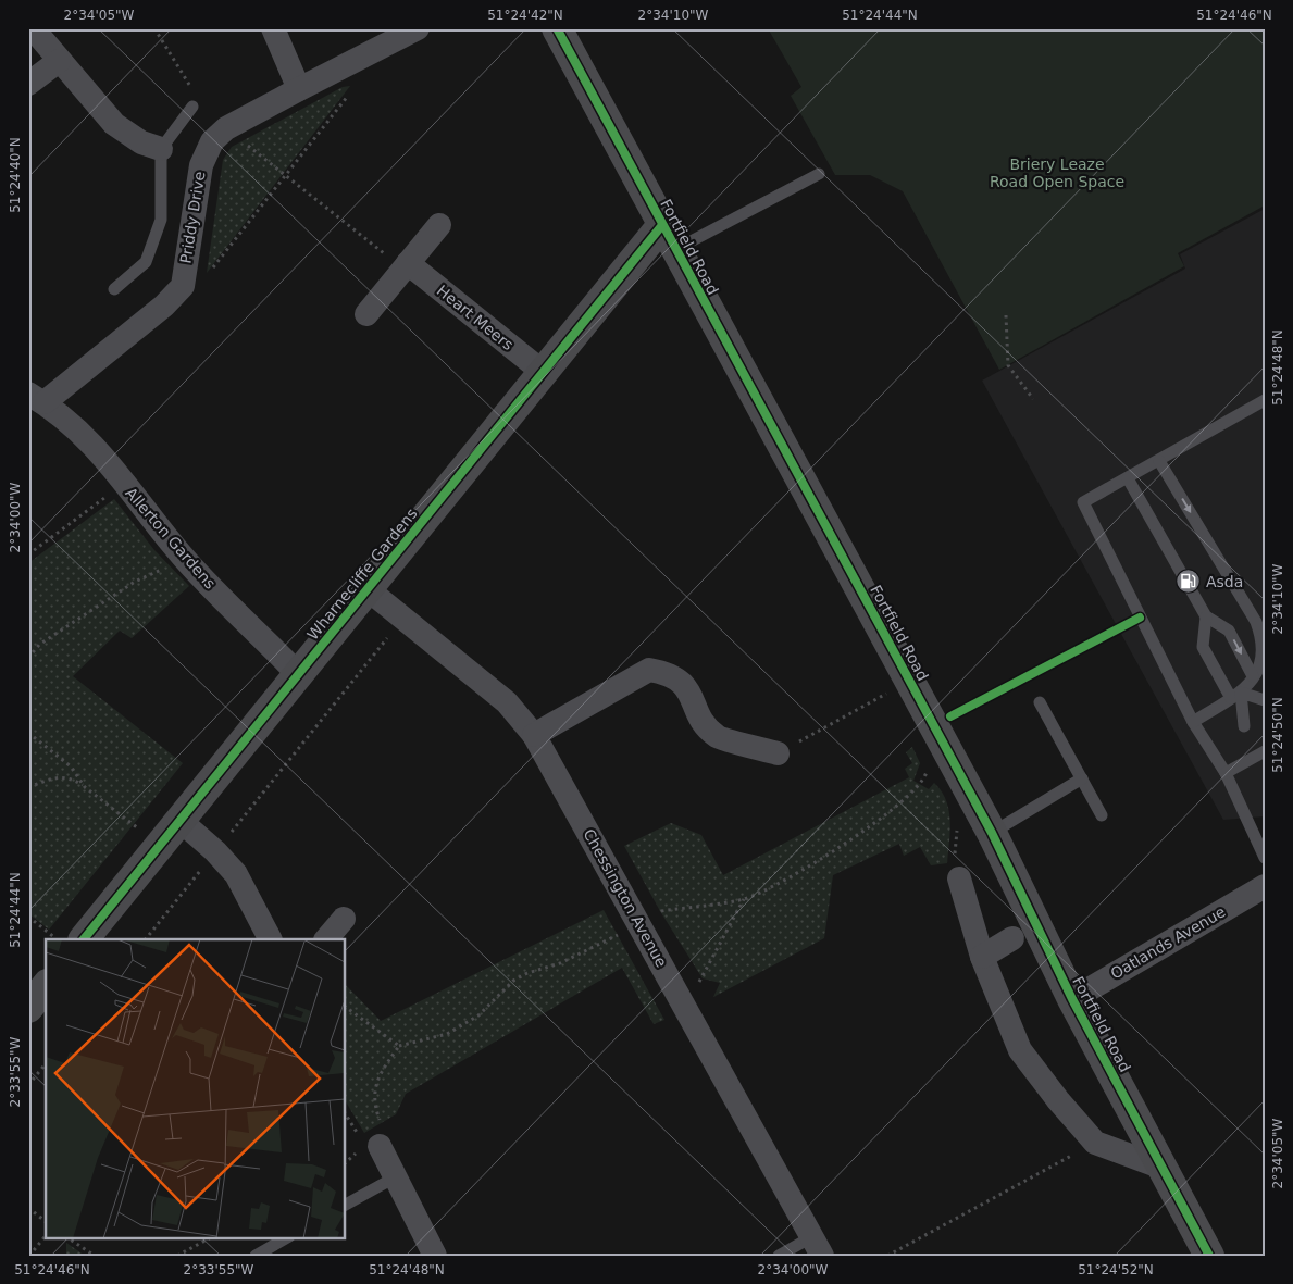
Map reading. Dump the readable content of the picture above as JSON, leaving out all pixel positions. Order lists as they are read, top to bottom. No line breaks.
{"streets":{"street":["Priddy Drive","Fortfield Road","Heart Meers","Allerton Gardens","Wharnecliffe Gardens","Chessington Avenue","Oatlands Avenue"]},"crossings":[["Fortfield Road","Wharnecliffe Gardens"],["Fortfield Road","Oatlands Avenue"],["Heart Meers","Wharnecliffe Gardens"],["Allerton Gardens","Wharnecliffe Gardens"],["Wharnecliffe Gardens","Chessington Avenue"]],"parks":["Briery Leaze Road Open Space"],"places":{"fuel station":["Asda"]},"coordinates":["2°34'05\"W","51°24'42\"N","2°34'10\"W","51°24'44\"N","51°24'46\"N","51°24'40\"N","51°24'48\"N","2°34'00\"W","51°24'50\"N","2°33'55\"W","51°24'52\"N"]}
